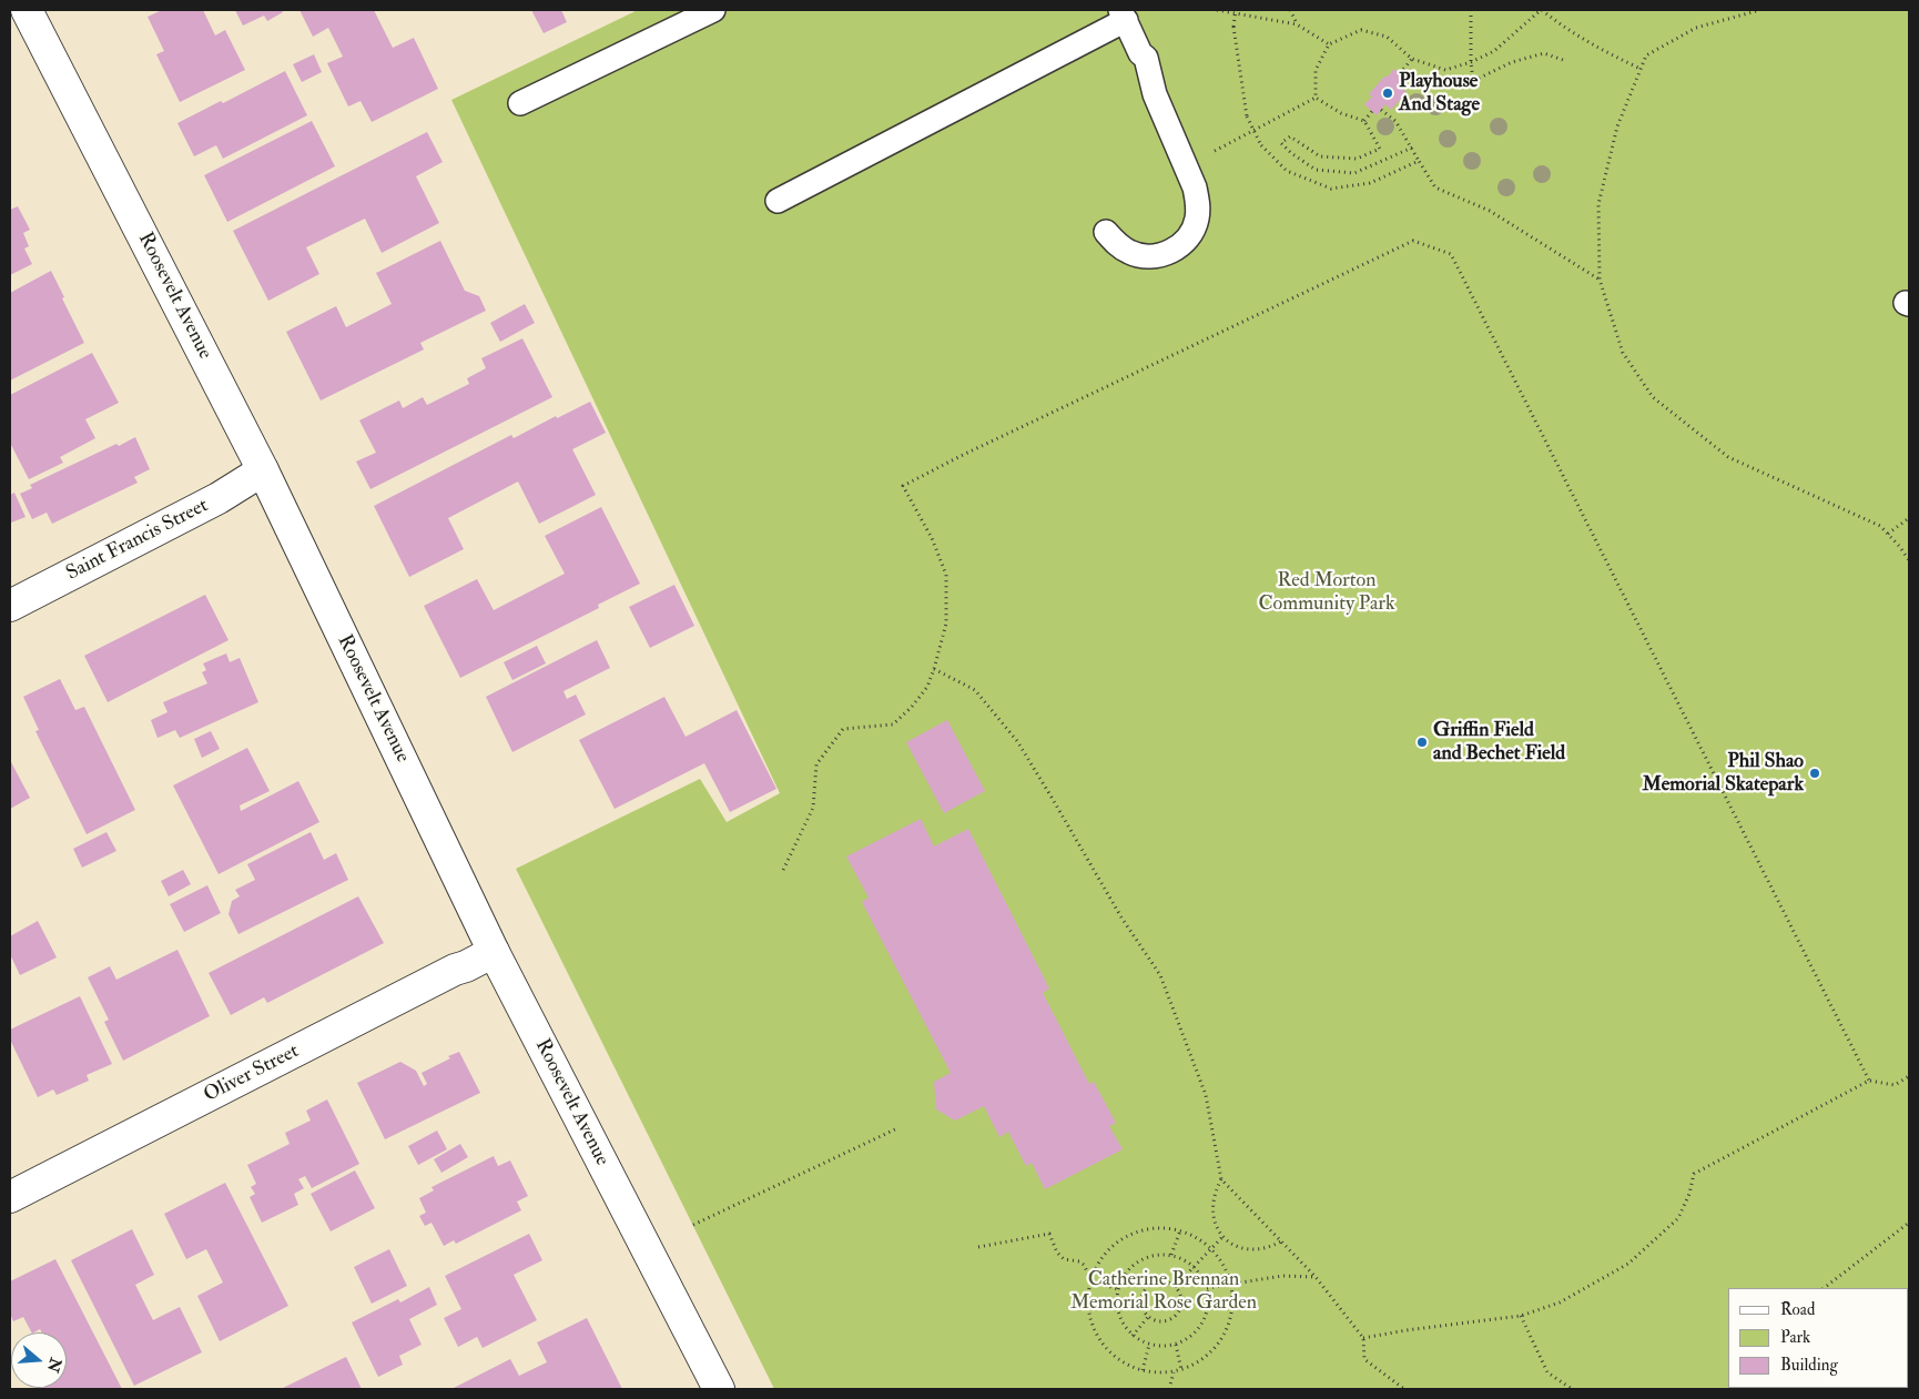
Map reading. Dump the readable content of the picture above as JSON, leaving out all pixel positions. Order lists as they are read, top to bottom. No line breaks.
{"streets":{"street":["Roosevelt Avenue","Saint Francis Street","Oliver Street"]},"crossings":[["Roosevelt Avenue","Saint Francis Street"],["Roosevelt Avenue","Oliver Street"]],"parks":["Red Morton Community Park","Catherine Brennan Memorial Rose Garden"],"places":["Playhouse And Stage","Griffin Field and Bechet Field","Phil Shao Memorial Skatepark"],"legend":["Road","Park","Building"],"north":"right"}
